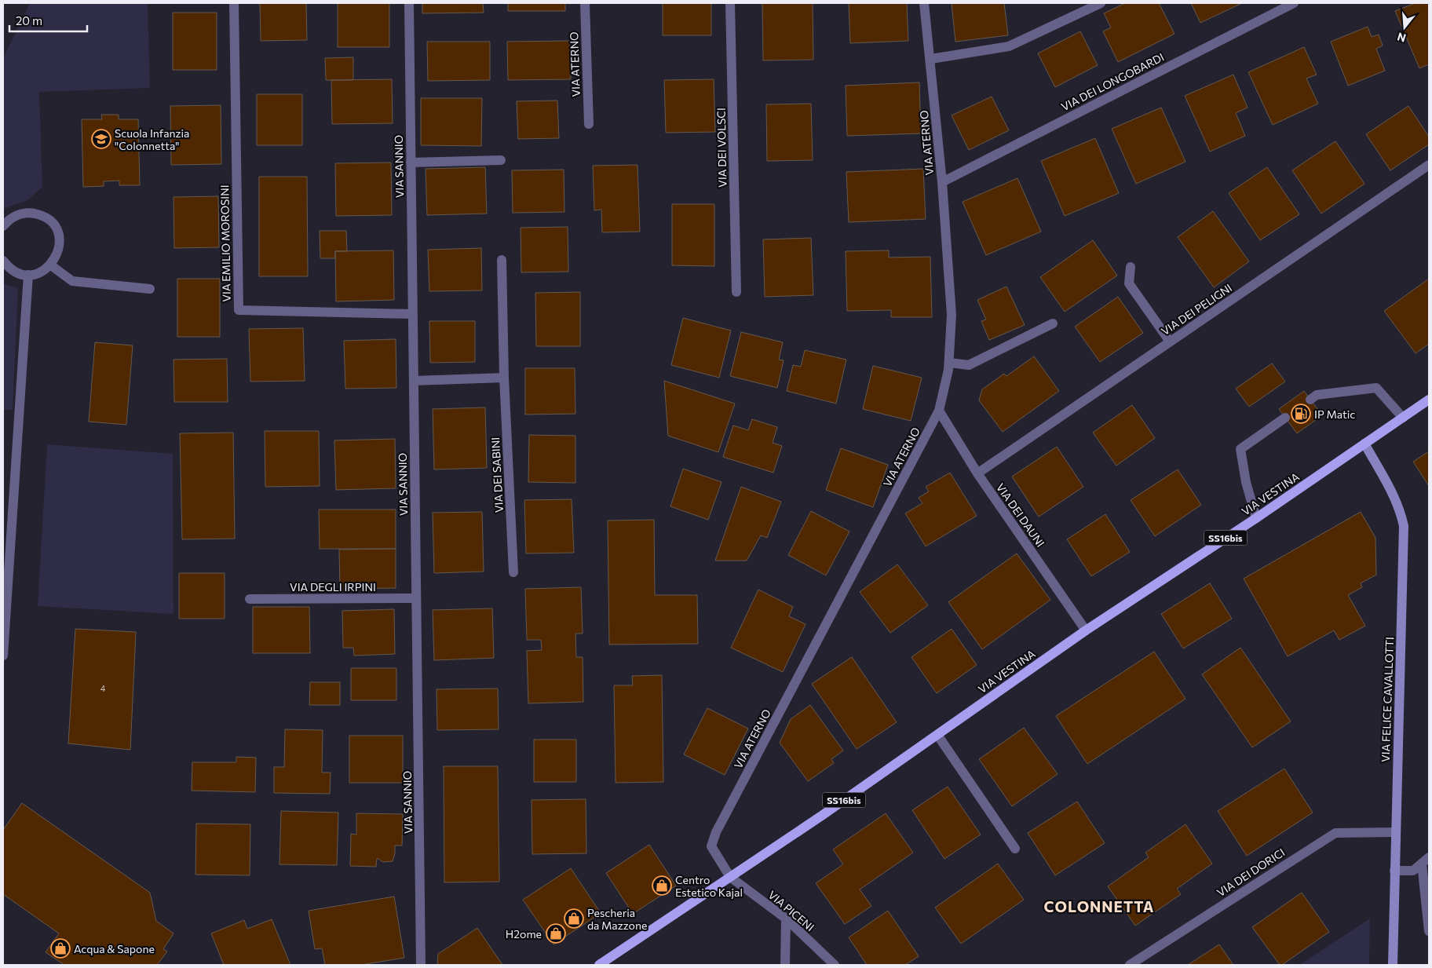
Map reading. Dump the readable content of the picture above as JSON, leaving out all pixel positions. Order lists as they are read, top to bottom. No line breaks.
{"streets":{"main road":["VIA VESTINA","SS16bis","VIA FELICE CAVALLOTTI"],"street":["VIA ATERNO","VIA DEI LONGOBARDI","VIA DEI VOLSCI","VIA SANNIO","VIA EMILIO MOROSINI","VIA DEI PELIGNI","VIA DEI SABINI","VIA DEI DAUNI","VIA DEGLI IRPINI","VIA DEI DORICI","VIA PICENI"]},"crossings":[["VIA ATERNO","VIA DEI LONGOBARDI"],["VIA ATERNO","VIA VESTINA"],["VIA ATERNO","VIA DEI DAUNI"],["VIA ATERNO","VIA PICENI"],["VIA SANNIO","VIA EMILIO MOROSINI"],["VIA SANNIO","VIA DEGLI IRPINI"],["VIA DEI PELIGNI","VIA DEI DAUNI"],["VIA VESTINA","VIA DEI DAUNI"],["VIA VESTINA","VIA FELICE CAVALLOTTI"],["VIA VESTINA","VIA PICENI"],["VIA FELICE CAVALLOTTI","VIA DEI DORICI"]],"districts":["COLONNETTA"],"places":{"school or university":["Scuola Infanzia \"Colonnetta\""],"fuel station":["IP Matic"],"shop":["Centro Estetico Kajal","Pescheria da Mazzone","H2ome","Acqua & Sapone"]},"house_numbers":["4"],"scale_bar":"20 m","north":"bottom"}
